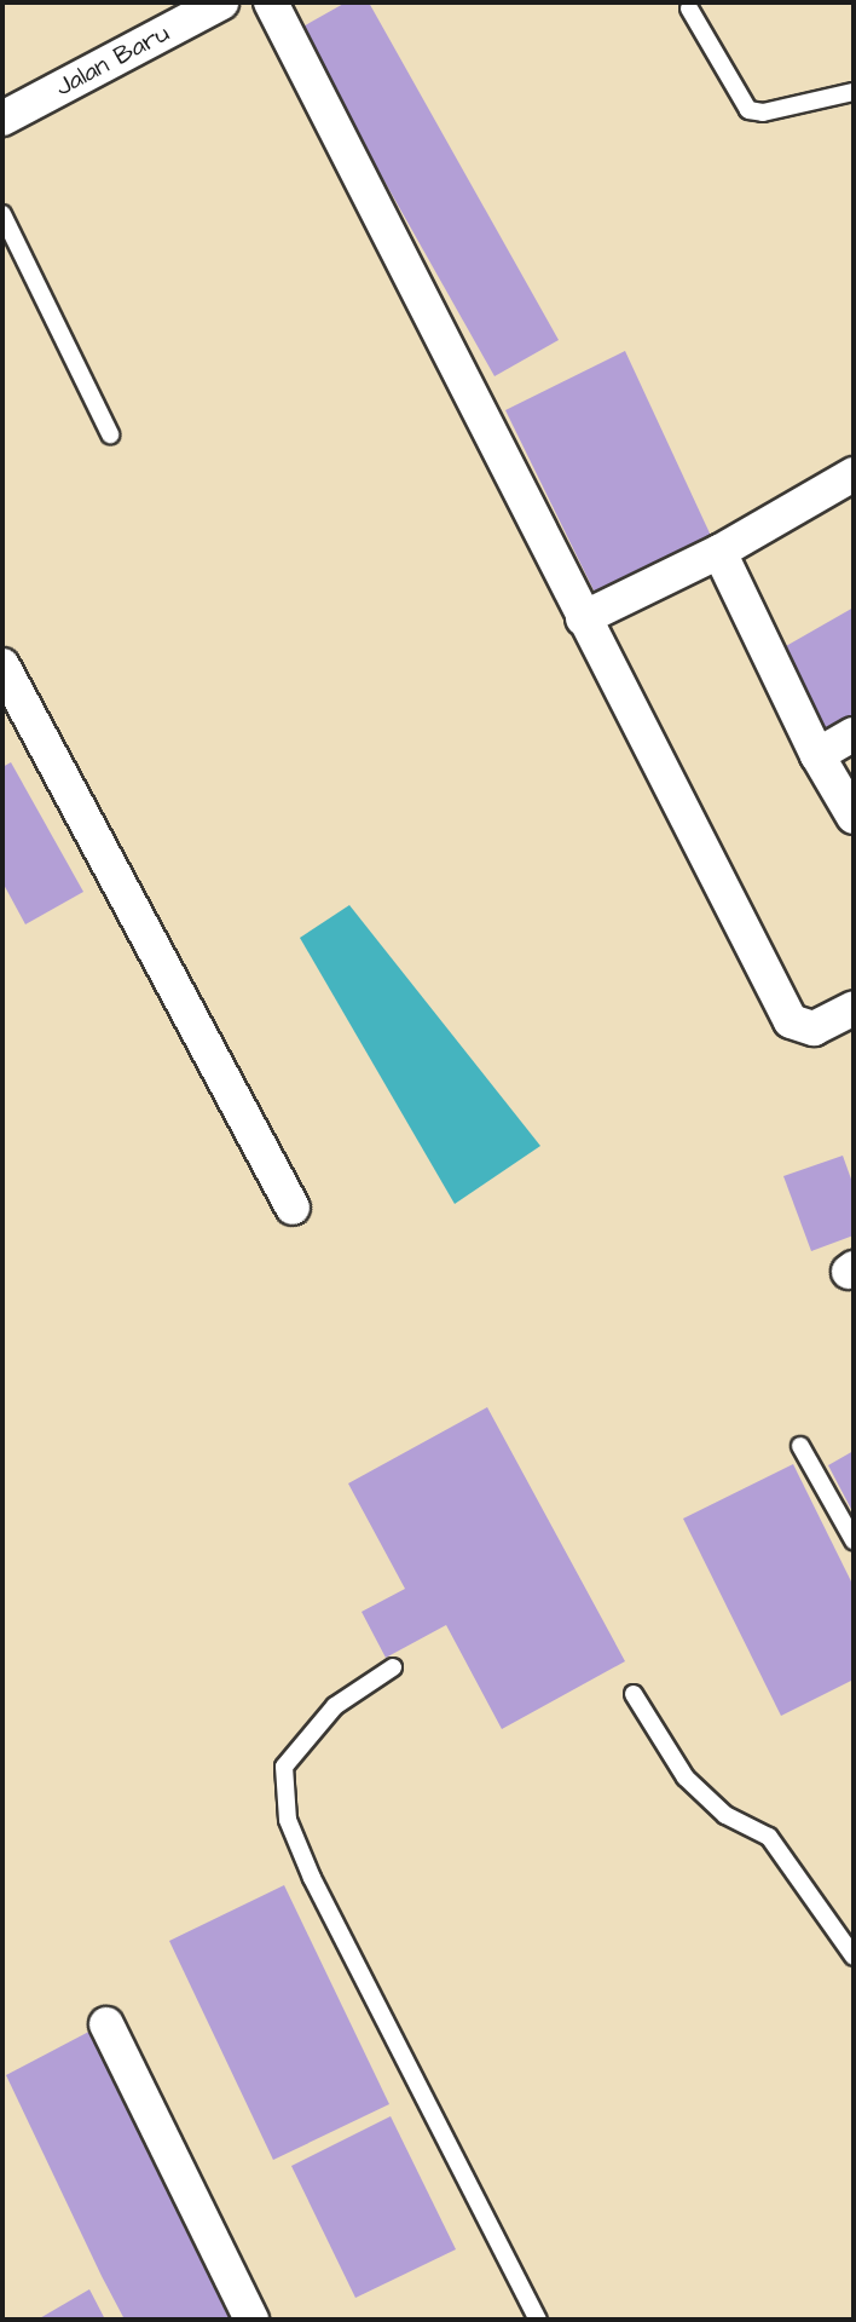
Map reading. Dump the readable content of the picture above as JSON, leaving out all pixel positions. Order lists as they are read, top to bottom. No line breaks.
{"streets":{"street":["Jalan Baru"]}}
